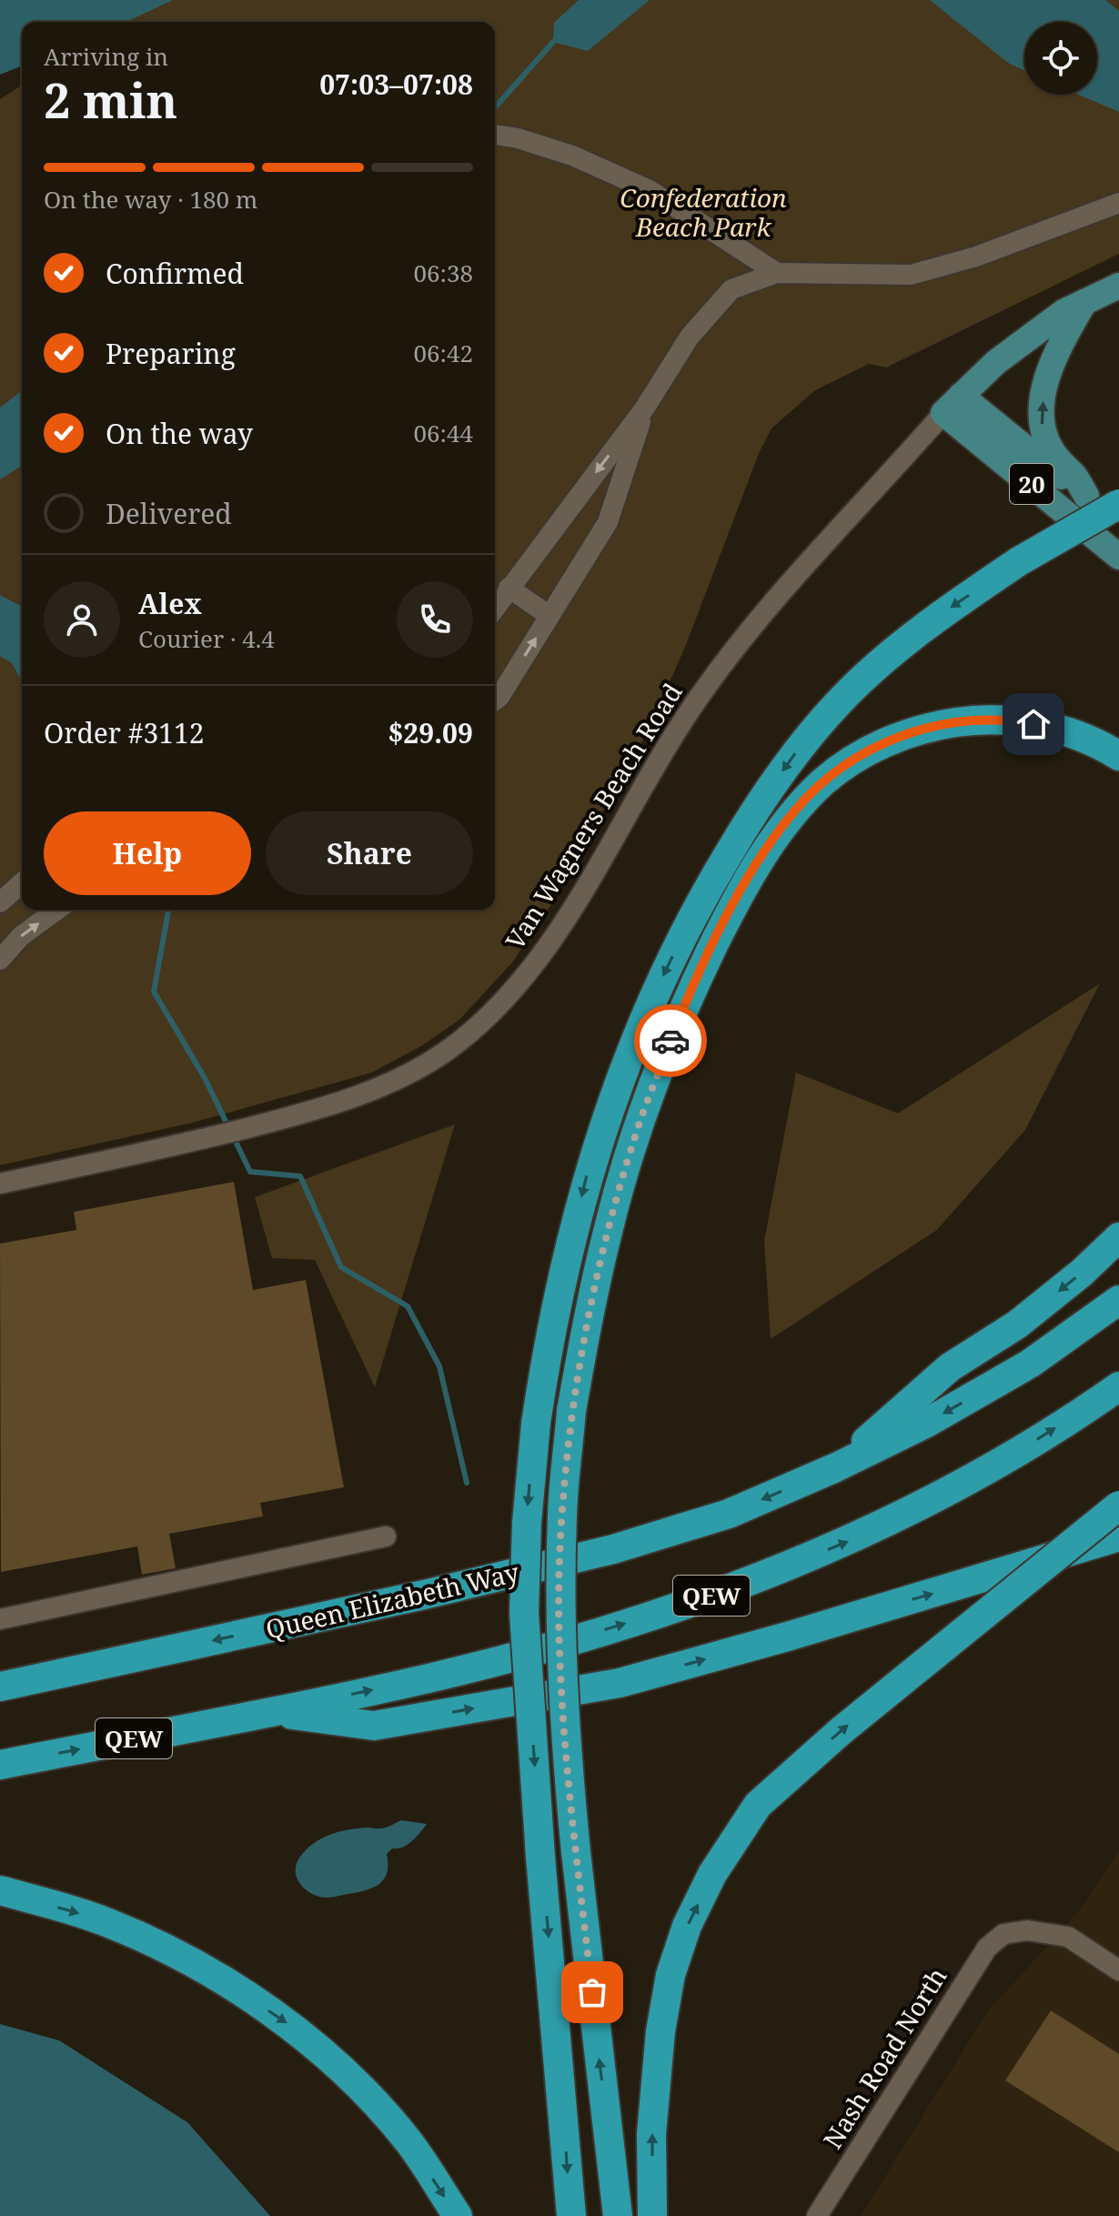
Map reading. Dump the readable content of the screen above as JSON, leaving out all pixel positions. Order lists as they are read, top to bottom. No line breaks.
{"streets":{"highway":["QEW","Queen Elizabeth Way"],"main road":["20"],"street":["Van Wagners Beach Road","Nash Road North"]},"crossings":[["20","Van Wagners Beach Road"]],"parks":["Confederation Beach Park"],"page":{"heading":["2 min","Arriving in","07:03–07:08"],"panel":["Alex","Courier · 4.4","Order #3112","$29.09"],"bar":"On the way · 180 m","list":[["Confirmed","06:38"],["Preparing","06:42"],["On the way","06:44"],"Delivered"],"buttons":["Help","Share"]}}
